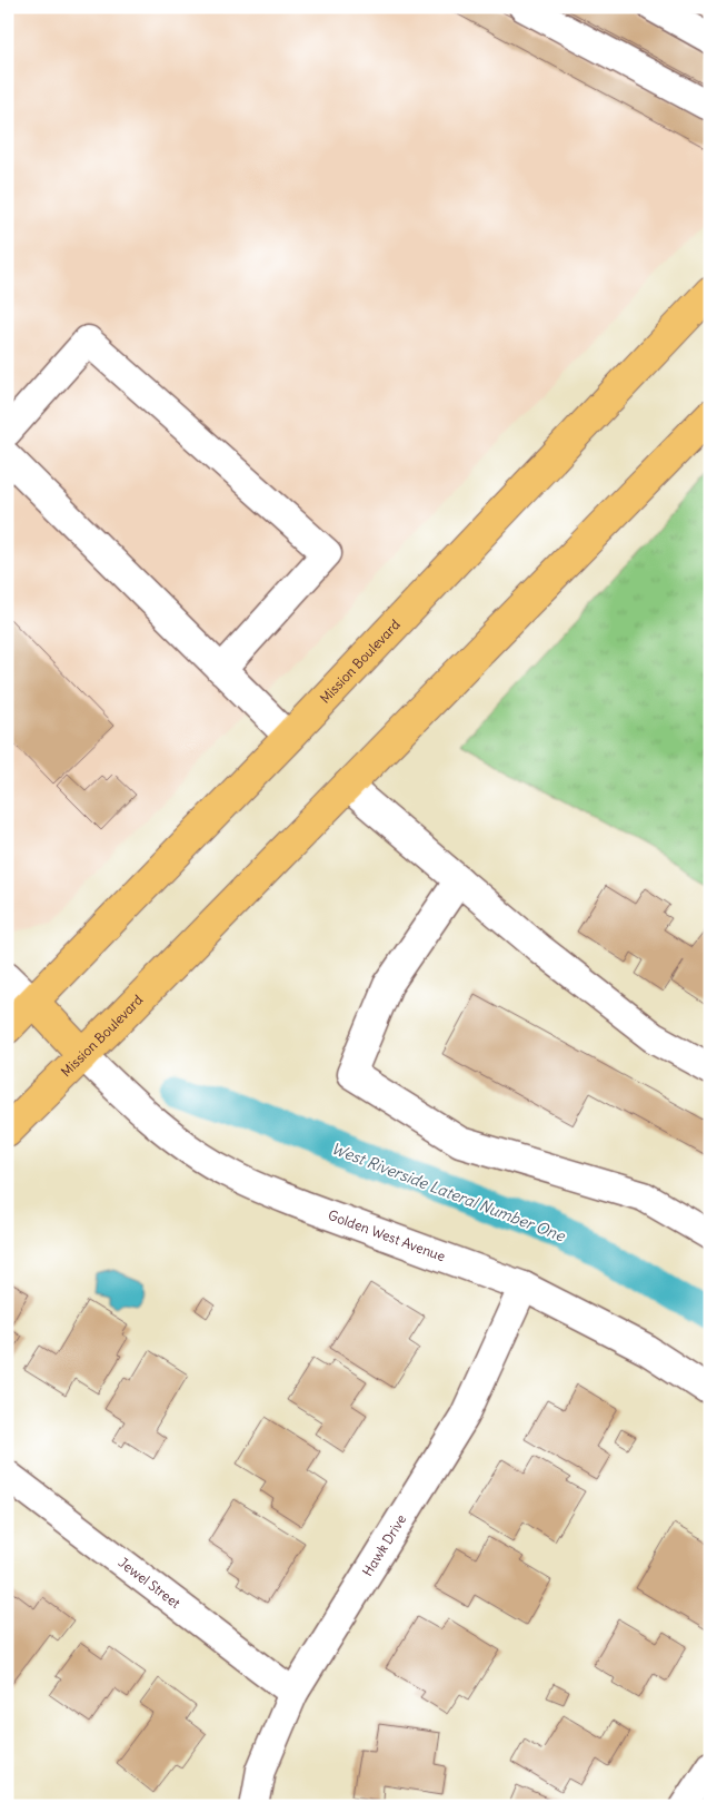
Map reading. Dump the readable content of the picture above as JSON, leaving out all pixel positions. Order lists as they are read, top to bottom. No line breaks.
{"streets":{"main road":["Mission Boulevard"],"street":["Golden West Avenue","Hawk Drive","Jewel Street"]},"crossings":[["Mission Boulevard","Golden West Avenue"],["Golden West Avenue","Hawk Drive"],["Hawk Drive","Jewel Street"]],"water":["West Riverside Lateral Number One"]}
